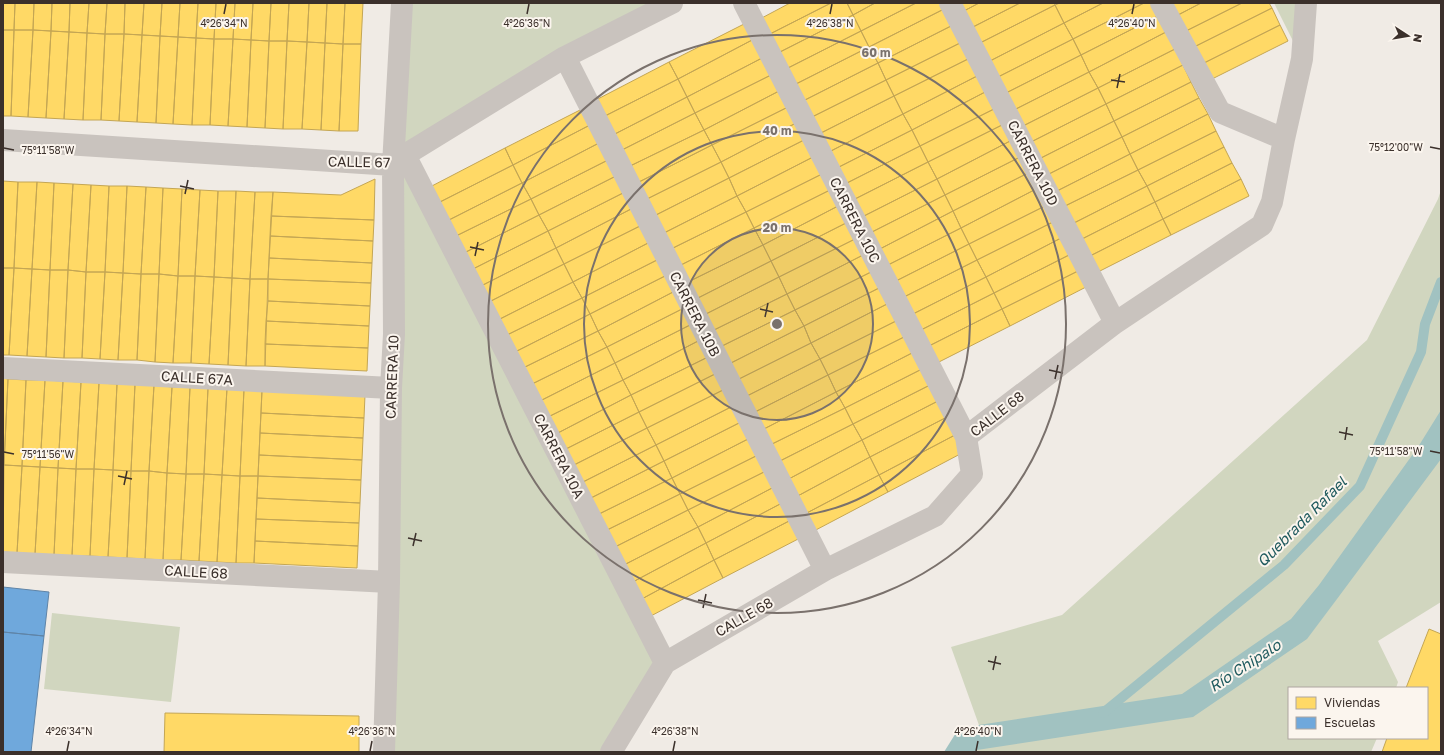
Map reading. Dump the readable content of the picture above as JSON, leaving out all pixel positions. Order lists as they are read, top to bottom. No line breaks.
{"streets":{"street":["CALLE 67","CARRERA 10D","CARRERA 10C","CARRERA 10B","CARRERA 10","CALLE 67A","CALLE 68","CARRERA 10A"]},"crossings":[["CALLE 67","CARRERA 10B"],["CALLE 67","CARRERA 10"],["CALLE 67","CARRERA 10A"],["CARRERA 10D","CALLE 68"],["CARRERA 10C","CALLE 68"],["CARRERA 10B","CALLE 68"],["CARRERA 10","CALLE 67A"],["CARRERA 10","CALLE 68"],["CARRERA 10","CARRERA 10A"],["CALLE 68","CARRERA 10A"]],"water":["Quebrada Rafael","Río Chipalo"],"legend":["Viviendas","Escuelas"],"north":"right","coordinates":["4°26'34\"N","4°26'36\"N","4°26'38\"N","4°26'40\"N","75°12'00\"W","75°11'58\"W","75°11'56\"W"],"rings":["60 m","40 m","20 m"]}
